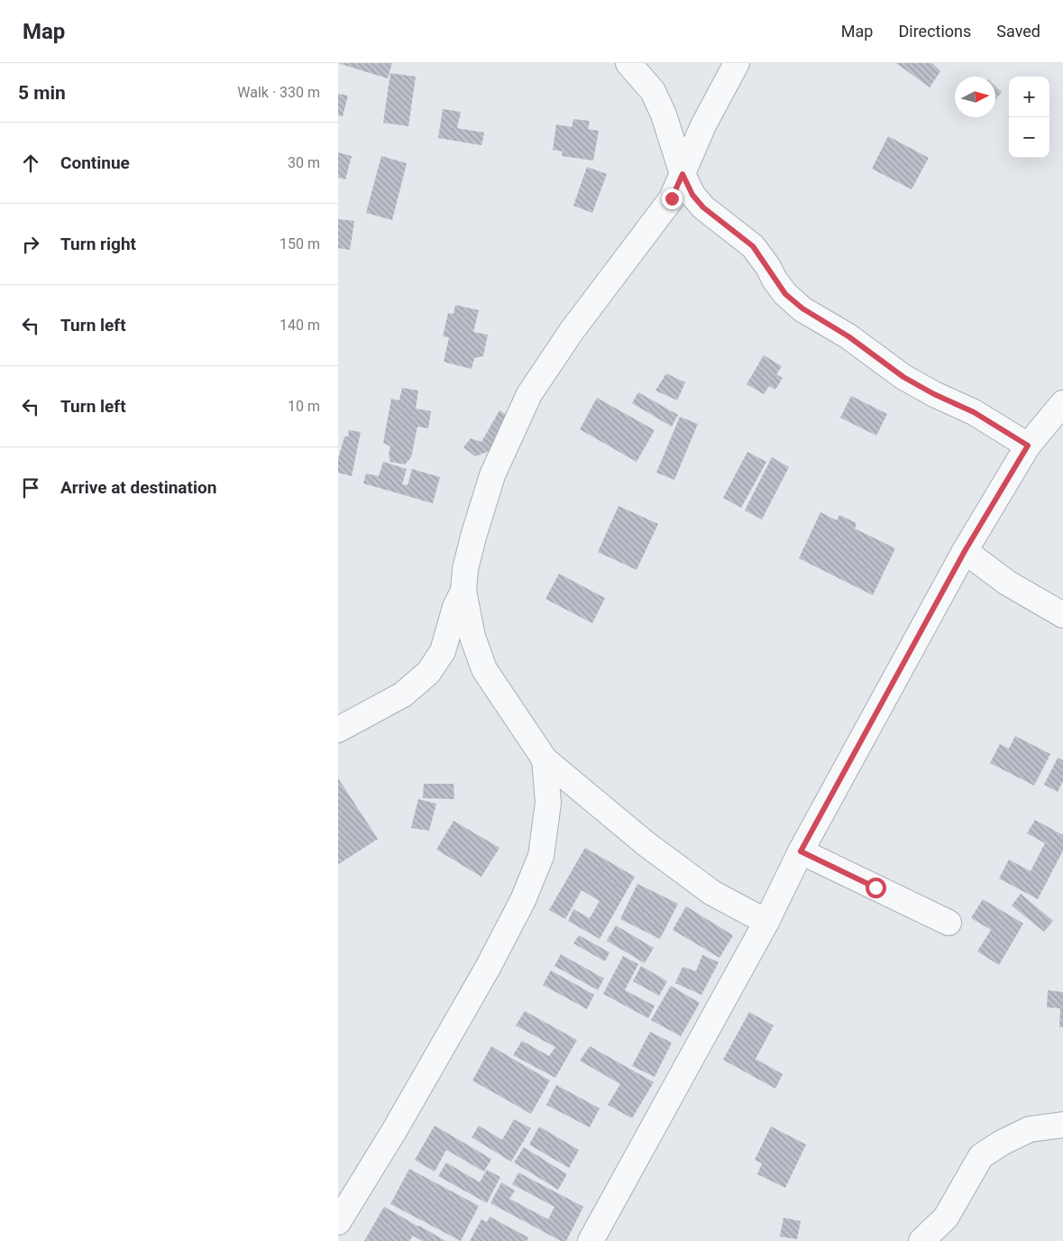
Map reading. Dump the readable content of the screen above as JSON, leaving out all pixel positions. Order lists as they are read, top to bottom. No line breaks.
{"north":"right","page":{"header":"Map","nav":["Map","Directions","Saved"],"heading":["5 min","Walk · 330 m"],"map_buttons":["+","−"],"list":[["Continue","30 m"],["Turn right","150 m"],["Turn left","140 m"],["Turn left","10 m"],"Arrive at destination"]}}
